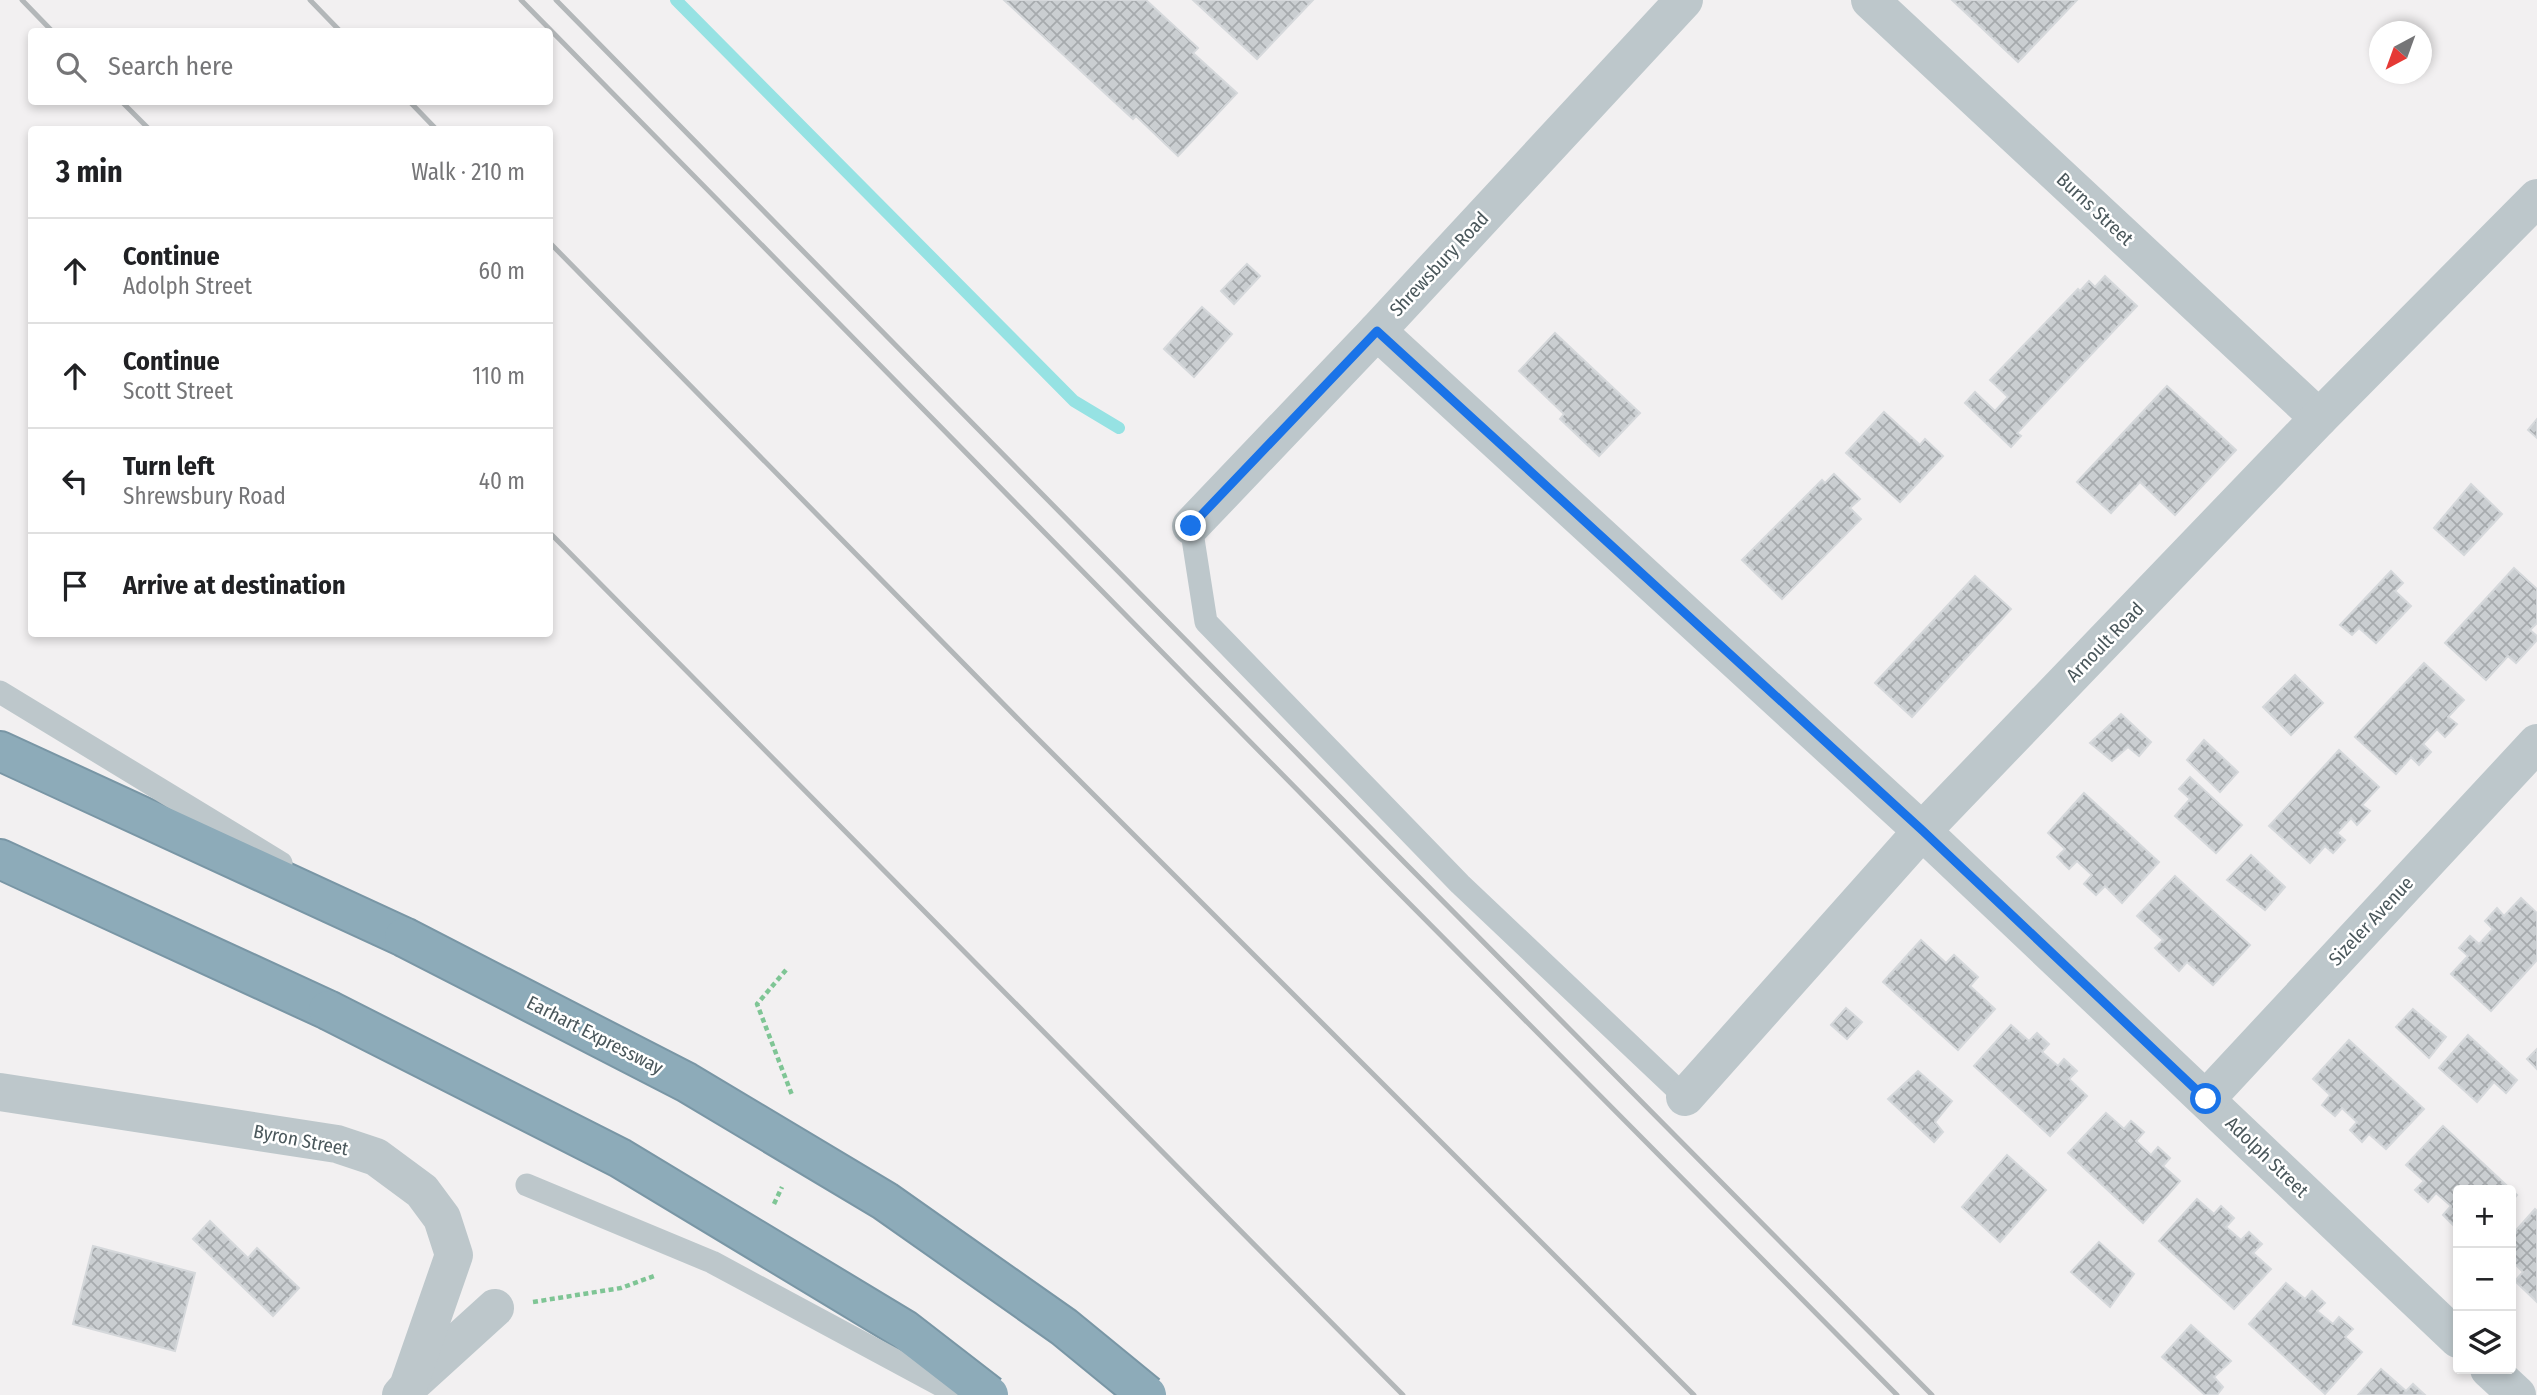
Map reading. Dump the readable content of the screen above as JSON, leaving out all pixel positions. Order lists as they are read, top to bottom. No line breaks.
{"streets":{"highway":["Earhart Expressway"],"street":["Burns Street","Shrewsbury Road","Arnoult Road","Sizeler Avenue","Byron Street","Adolph Street"]},"crossings":[["Burns Street","Arnoult Road"],["Shrewsbury Road","Adolph Street"],["Arnoult Road","Adolph Street"],["Sizeler Avenue","Adolph Street"]],"north":"bottom left","page":{"search":"Search here","heading":["3 min","Walk · 210 m"],"list":[["Continue","Adolph Street","60 m"],["Continue","Scott Street","110 m"],["Turn left","Shrewsbury Road","40 m"],"Arrive at destination"],"map_buttons":["+","−"]}}
